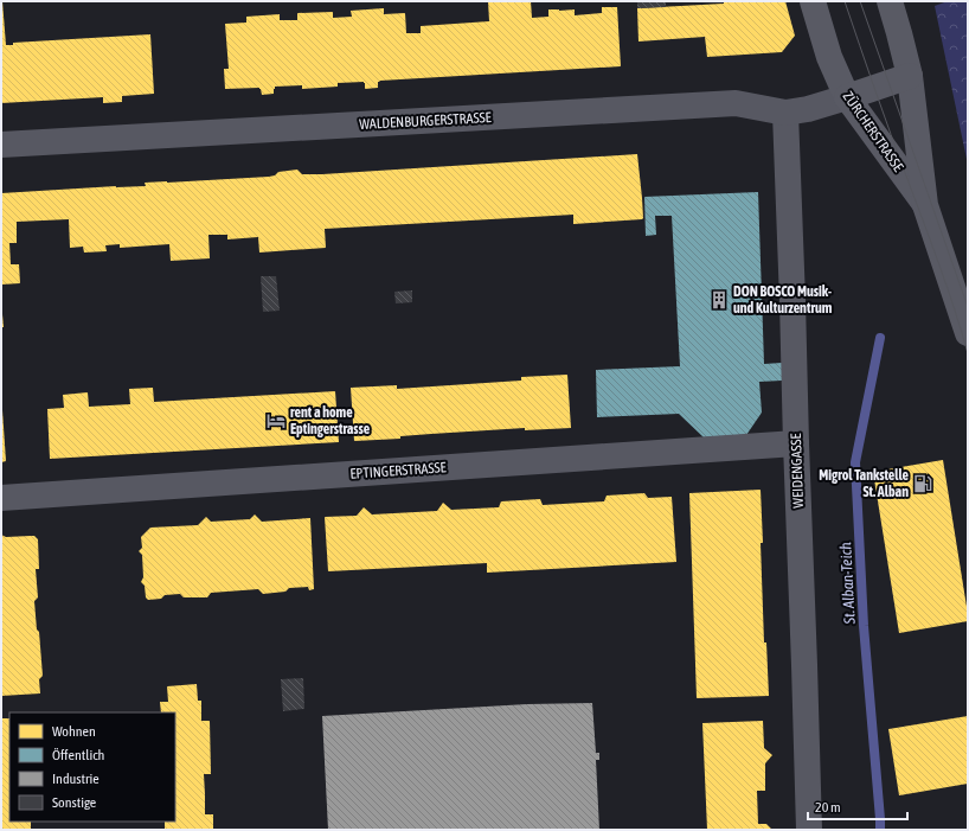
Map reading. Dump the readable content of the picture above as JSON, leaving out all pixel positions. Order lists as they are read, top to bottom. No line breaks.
{"streets":{"main road":["ZÜRCHERSTRASSE"],"street":["WALDENBURGERSTRASSE","EPTINGERSTRASSE","WEIDENGASSE"]},"crossings":[["WALDENBURGERSTRASSE","ZÜRCHERSTRASSE"],["WALDENBURGERSTRASSE","WEIDENGASSE"],["EPTINGERSTRASSE","WEIDENGASSE"]],"water":["St. Alban-Teich"],"places":{"building":["DON BOSCO Musik- und Kulturzentrum"],"hotel":["rent a home Eptingerstrasse"],"fuel station":["Migrol Tankstelle St. Alban"]},"legend":["Wohnen","Öffentlich","Industrie","Sonstige"],"scale_bar":"20 m"}
